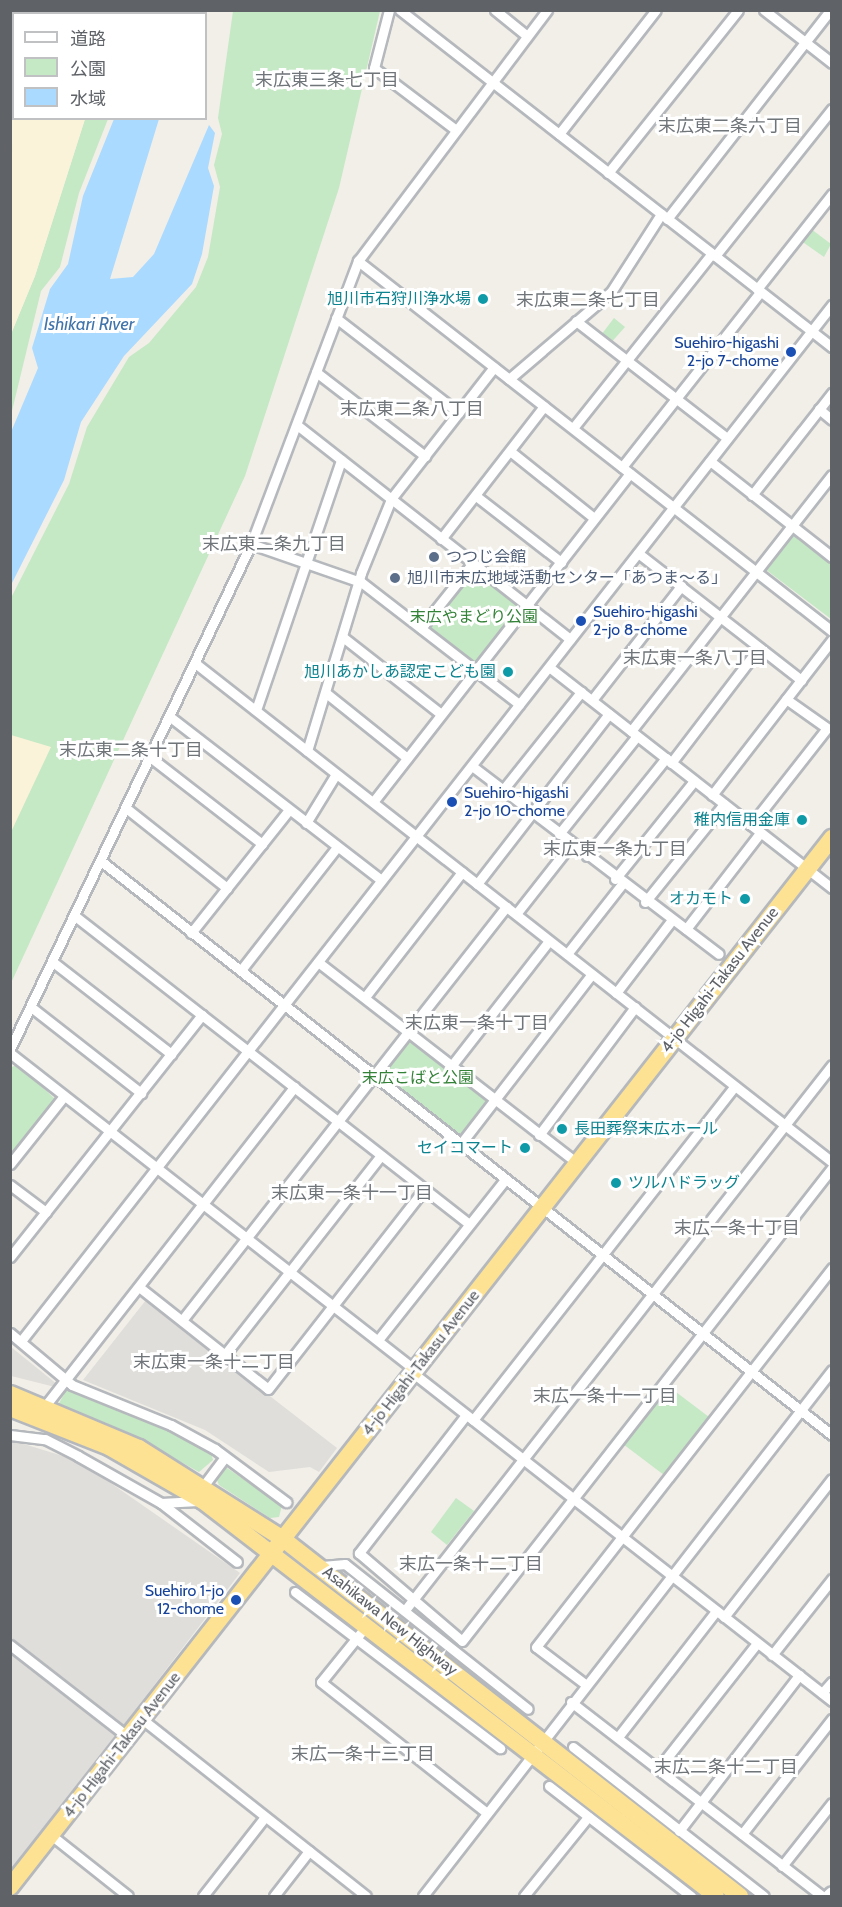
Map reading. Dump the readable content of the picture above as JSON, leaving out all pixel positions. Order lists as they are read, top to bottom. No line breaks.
{"streets":{"highway":["4-jo Higahi-Takasu Avenue","Asahikawa New Highway"]},"crossings":[["4-jo Higahi-Takasu Avenue","Asahikawa New Highway"]],"districts":["末広東三条七丁目","末広東二条六丁目","末広東二条七丁目","末広東二条八丁目","末広東二条九丁目","末広東一条八丁目","末広東二条十丁目","末広東一条九丁目","末広東一条十丁目","末広東一条十一丁目","末広一条十丁目","末広東一条十二丁目","末広一条十一丁目","末広一条十二丁目","末広一条十三丁目","末広二条十二丁目"],"water":["Ishikari River"],"parks":["末広やまどり公園","末広こばと公園"],"places":["旭川市石狩川浄水場","Suehiro-higashi 2-jo 7-chome","つつじ会館","旭川市末広地域活動センター「あつま〜る」","Suehiro-higashi 2-jo 8-chome","旭川あかしあ認定こども園","Suehiro-higashi 2-jo 10-chome","稚内信用金庫","オカモト","長田葬祭末広ホール","セイコマート","ツルハドラッグ","Suehiro 1-jo 12-chome"],"legend":["道路","公園","水域"]}
